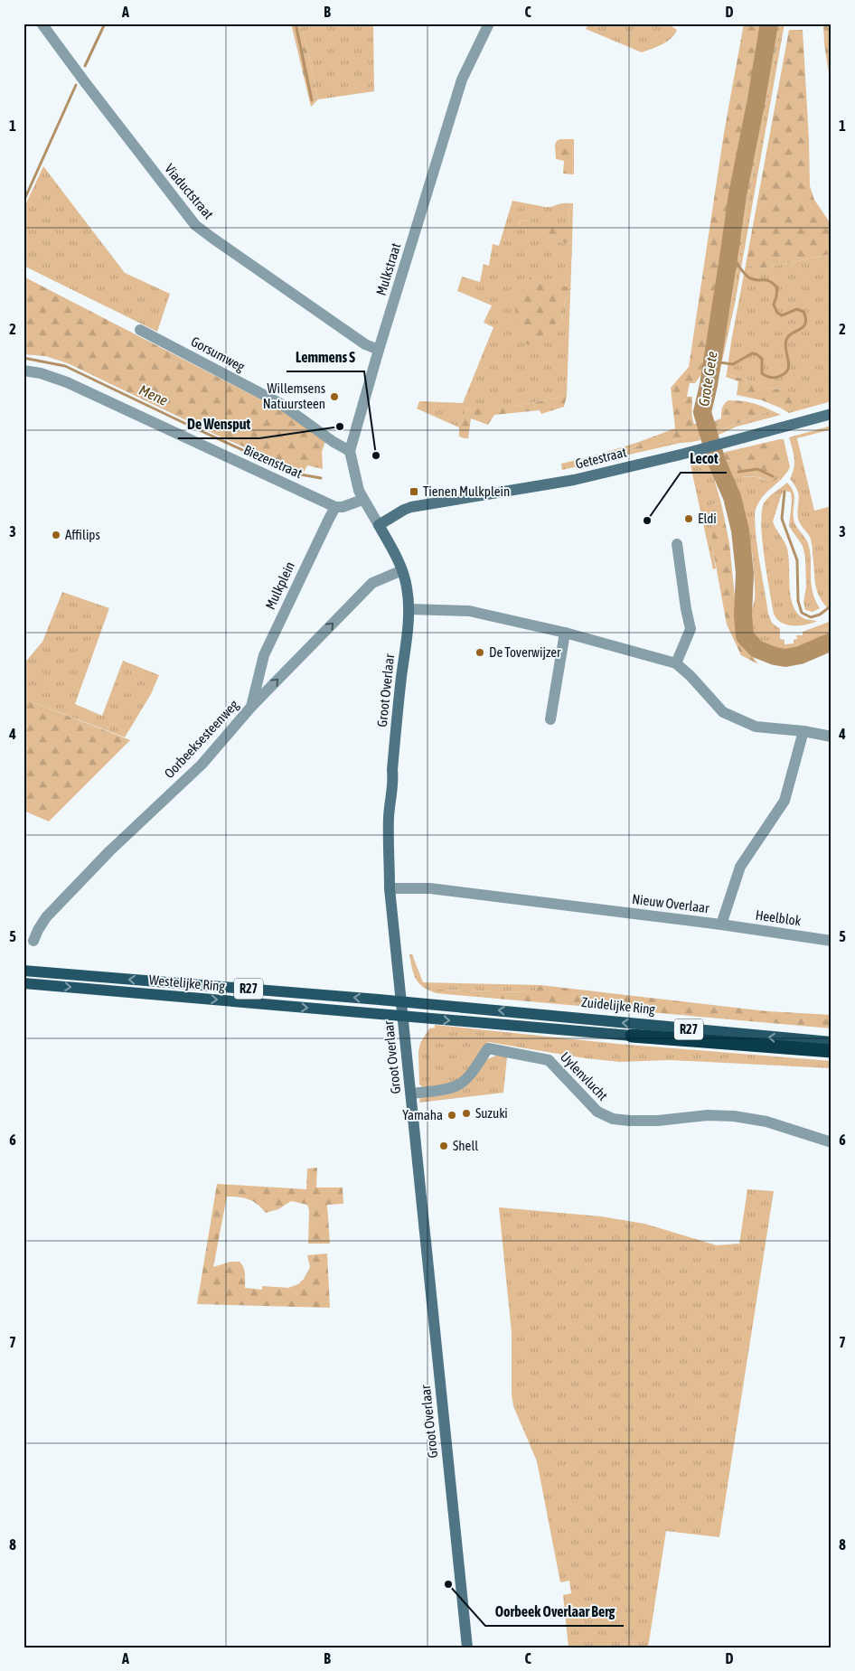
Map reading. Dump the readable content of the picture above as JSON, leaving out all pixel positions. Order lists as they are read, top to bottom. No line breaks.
{"streets":{"highway":["R27","Zuidelijke Ring"],"main road":["Westelijke Ring"],"street":["Viaductstraat","Mulkstraat","Gorsumweg","Getestraat","Biezenstraat","Mulkplein","Groot Overlaar","Oorbeeksesteenweg","Nieuw Overlaar","Heelblok","Uylenvlucht"]},"crossings":[["Viaductstraat","Mulkstraat"],["Mulkstraat","Gorsumweg"],["Mulkstraat","Getestraat"],["Mulkstraat","Groot Overlaar"],["Getestraat","Groot Overlaar"],["Biezenstraat","Mulkplein"],["Mulkplein","Oorbeeksesteenweg"],["Groot Overlaar","Oorbeeksesteenweg"],["Groot Overlaar","Nieuw Overlaar"],["Groot Overlaar","Westelijke Ring"],["Groot Overlaar","Zuidelijke Ring"],["Groot Overlaar","Uylenvlucht"],["Nieuw Overlaar","Heelblok"],["Westelijke Ring","Zuidelijke Ring"]],"one_way":["Oorbeeksesteenweg"],"water":["Grote Gete","Mene"],"places":{"other":["Willemsens Natuursteen","De Wensput","Lemmens S","Eldi","Lecot","Affilips","De Toverwijzer","Suzuki","Yamaha","Shell","Oorbeek Overlaar Berg"],"transit":["Tienen Mulkplein"]},"grid":{"columns":["A","B","C","D"],"rows":["1","2","3","4","5","6","7","8"]}}
